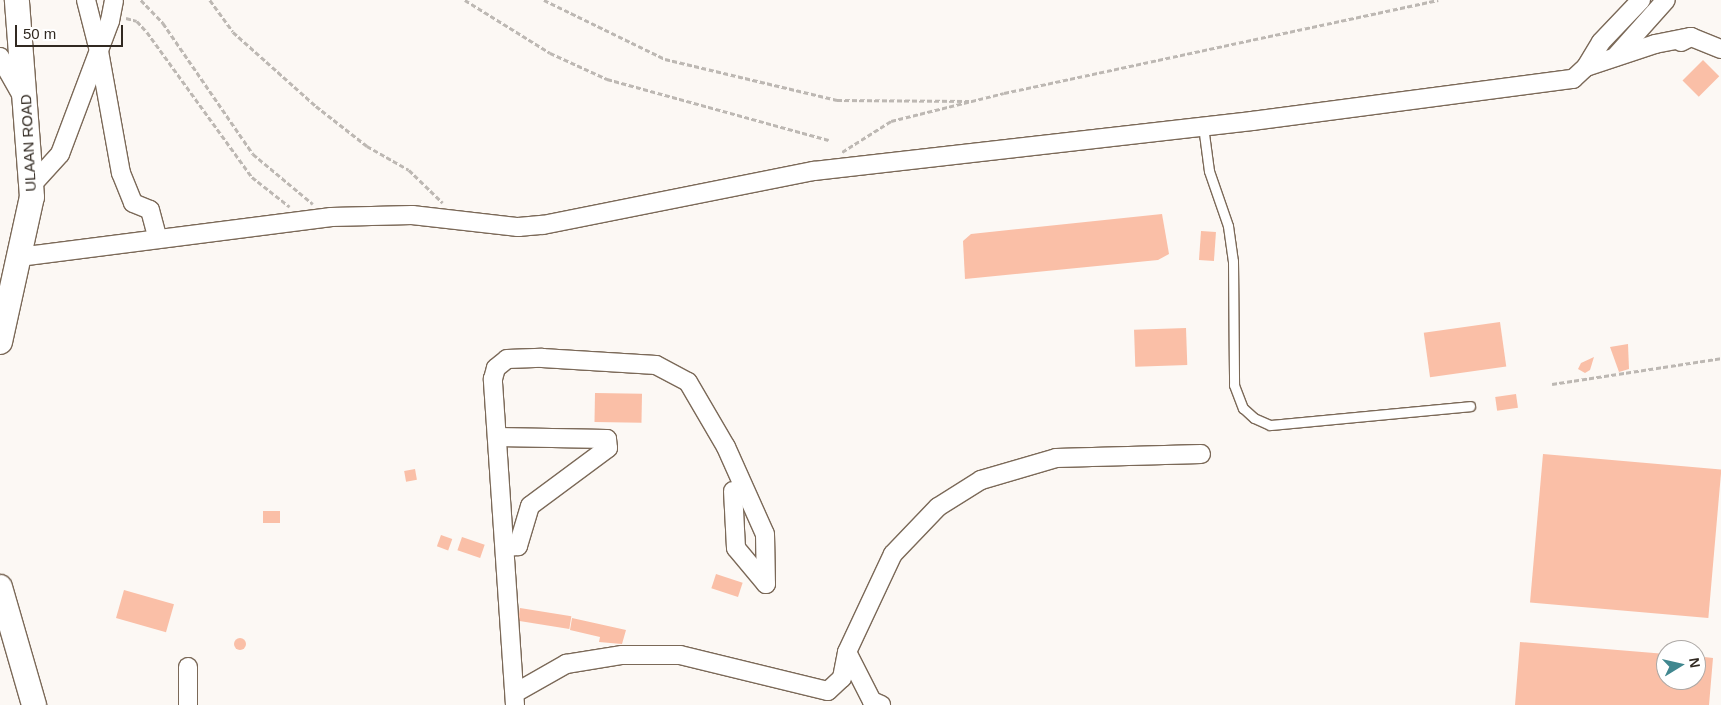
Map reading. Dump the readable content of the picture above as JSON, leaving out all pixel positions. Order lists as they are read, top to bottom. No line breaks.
{"streets":{"street":["ULAAN ROAD"]},"scale_bar":"50 m","north":"right"}
